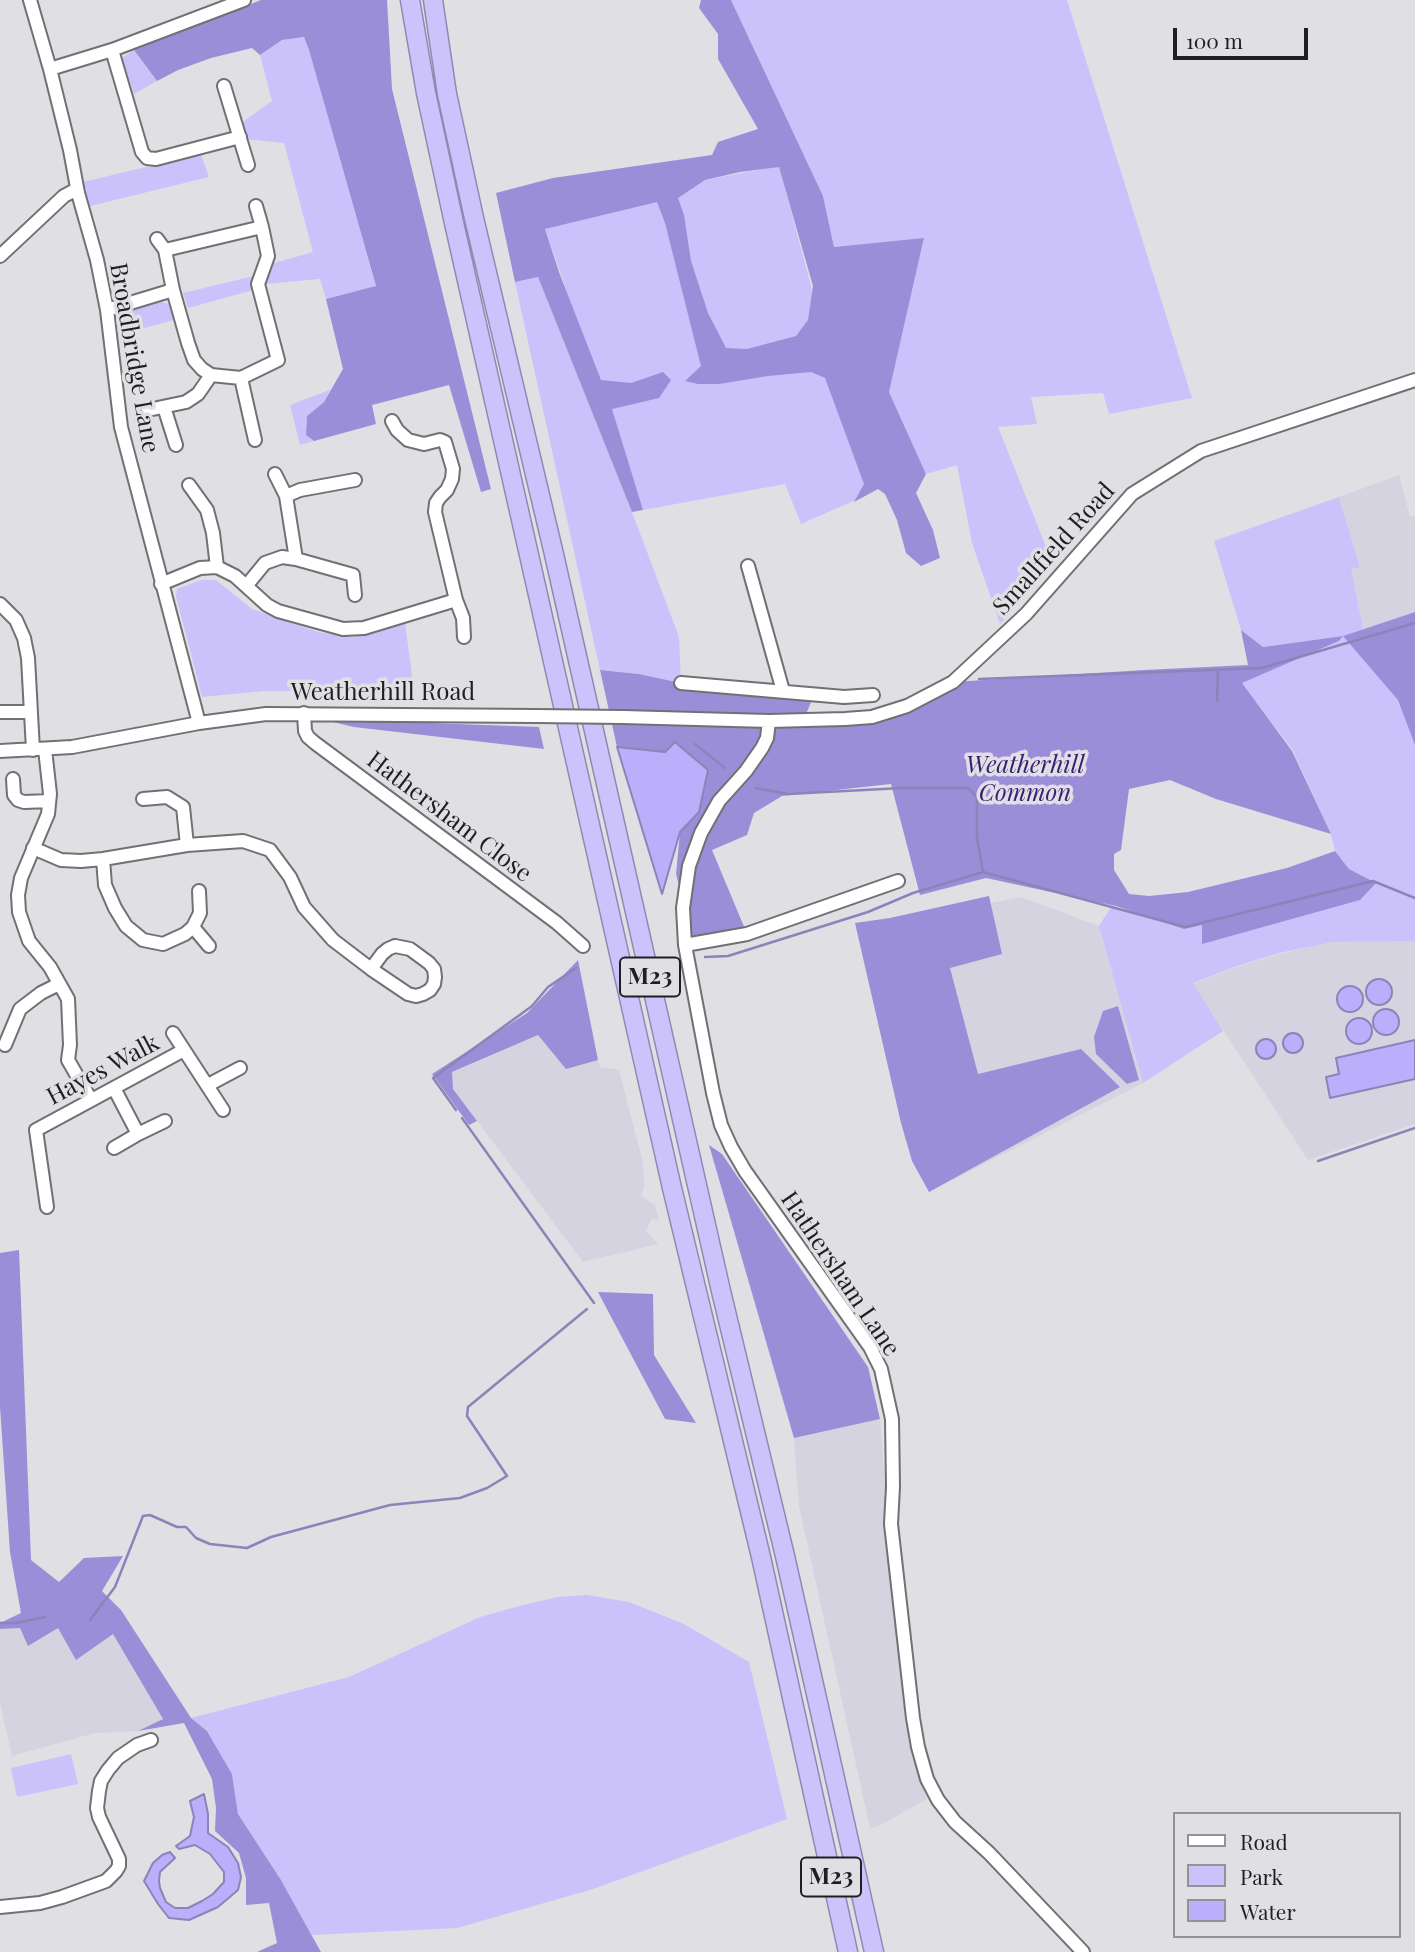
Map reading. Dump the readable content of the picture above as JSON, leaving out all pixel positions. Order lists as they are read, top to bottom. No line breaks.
{"streets":{"highway":["M23"],"street":["Broadbridge Lane","Smallfield Road","Weatherhill Road","Hathersham Close","Hayes Walk","Hathersham Lane"]},"crossings":[["Broadbridge Lane","Weatherhill Road"],["Smallfield Road","Weatherhill Road"],["Smallfield Road","Hathersham Lane"],["Weatherhill Road","Hathersham Close"],["Weatherhill Road","Hathersham Lane"]],"parks":["Weatherhill Common"],"legend":["Road","Park","Water"],"scale_bar":"100 m"}
